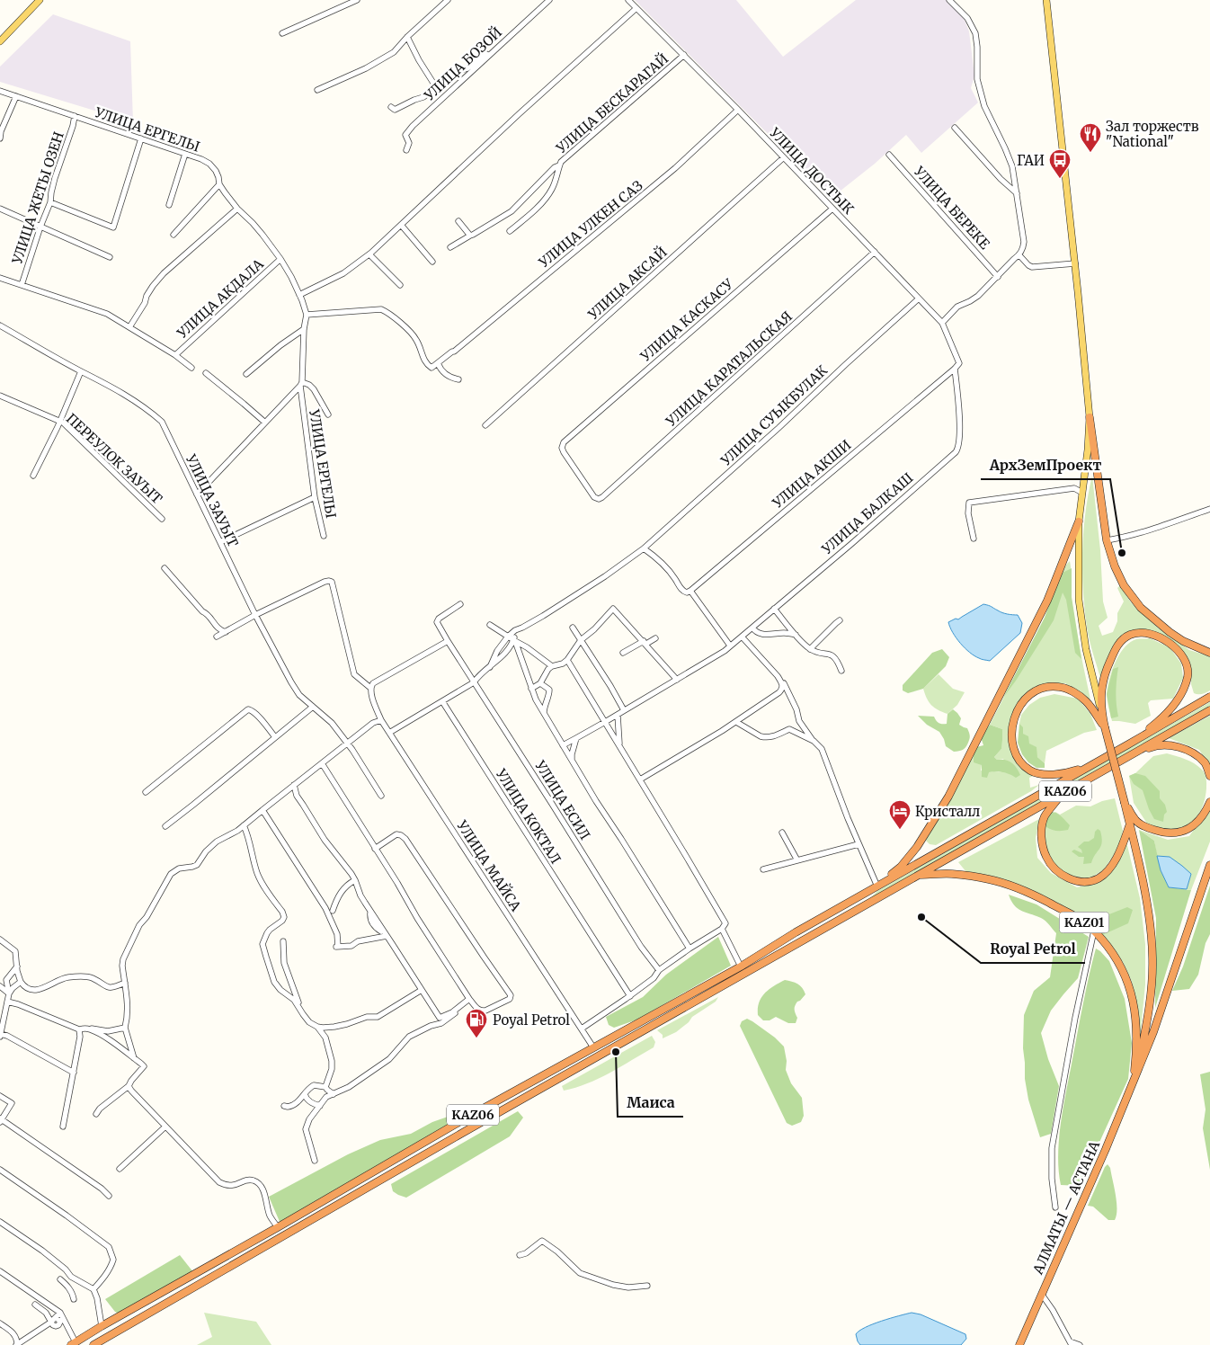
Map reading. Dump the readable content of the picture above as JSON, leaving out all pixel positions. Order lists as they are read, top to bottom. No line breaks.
{"streets":{"highway":["KАZ06","KАZ01","АЛМАТЫ — АСТАНА"],"street":["УЛИЦА БОЗОЙ","УЛИЦА БЕСКАРАГАЙ","УЛИЦА ЕРГЕЛЫ","УЛИЦА ДОСТЫК","УЛИЦА ЖЕТЫ ОЗЕН","УЛИЦА БЕРЕКЕ","УЛИЦА УЛКЕН САЗ","УЛИЦА АКСАЙ","УЛИЦА АКДАЛА","УЛИЦА КАСКАСУ","УЛИЦА КАРАТАЛЬСКАЯ","УЛИЦА СУЫКБУЛАК","ПЕРЕУЛОК ЗАУЫТ","УЛИЦА АКШИ","УЛИЦА ЗАУЫТ","УЛИЦА БАЛКАШ","УЛИЦА ЕСИЛ","УЛИЦА КОКТАЛ","УЛИЦА МАЙСА"]},"crossings":[["УЛИЦА БЕСКАРАГАЙ","УЛИЦА ДОСТЫК"],["УЛИЦА ЕРГЕЛЫ","УЛИЦА ЖЕТЫ ОЗЕН"],["УЛИЦА ЕРГЕЛЫ","УЛИЦА АКДАЛА"],["УЛИЦА ДОСТЫК","УЛИЦА УЛКЕН САЗ"],["УЛИЦА ДОСТЫК","УЛИЦА АКСАЙ"],["УЛИЦА ДОСТЫК","УЛИЦА КАСКАСУ"],["УЛИЦА ДОСТЫК","УЛИЦА КАРАТАЛЬСКАЯ"],["УЛИЦА ДОСТЫК","УЛИЦА СУЫКБУЛАК"],["УЛИЦА ДОСТЫК","УЛИЦА АКШИ"],["УЛИЦА ДОСТЫК","УЛИЦА БАЛКАШ"],["УЛИЦА КАСКАСУ","УЛИЦА КАРАТАЛЬСКАЯ"],["УЛИЦА АКШИ","УЛИЦА БАЛКАШ"],["KАZ06","УЛИЦА МАЙСА"],["KАZ06","KАZ01"],["KАZ01","АЛМАТЫ — АСТАНА"]],"places":{"restaurant":["Зал торжеств \"National\""],"bus stop":["ГАИ"],"other":["АрхЗемПроект","Royal Petrol","Маиса"],"hotel":["Кристалл"],"fuel station":["Poyal Petrol"]}}
